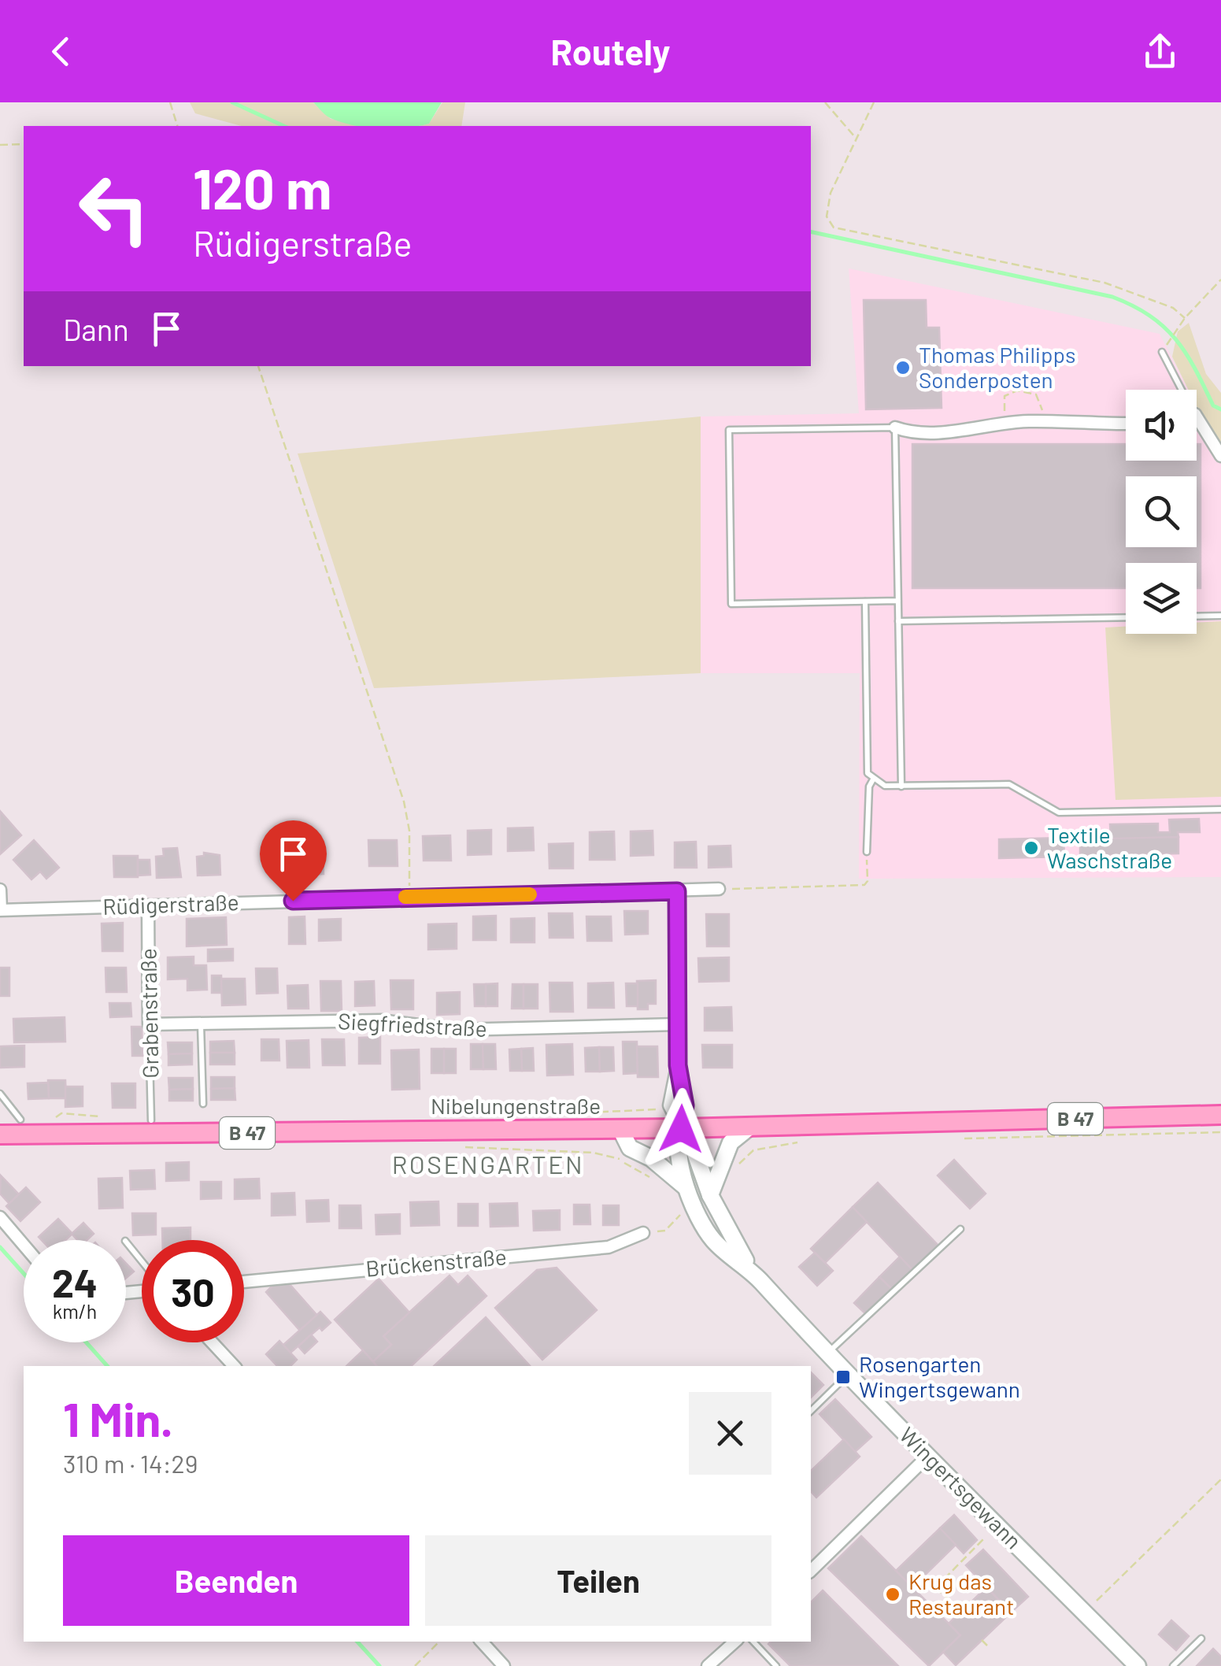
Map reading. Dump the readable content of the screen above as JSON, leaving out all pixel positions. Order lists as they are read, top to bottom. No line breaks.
{"streets":{"main road":["Nibelungenstraße","B 47","Wingertsgewann"],"street":["Rüdigerstraße","Grabenstraße","Siegfriedstraße","Brückenstraße"]},"crossings":[["Rüdigerstraße","Grabenstraße"],["Grabenstraße","Siegfriedstraße"],["Nibelungenstraße","Wingertsgewann"]],"districts":["ROSENGARTEN"],"places":{"other":["Thomas Philipps Sonderposten","Textile Waschstraße","Krug das Restaurant"],"transit":["Rosengarten Wingertsgewann"]},"page":{"header":"Routely","turn":["120 m","Rüdigerstraße"],"then":"Dann","speed":"24 km/h","limit":"30","heading":["1 Min.","310 m · 14:29"],"buttons":["Beenden","Teilen"]}}
